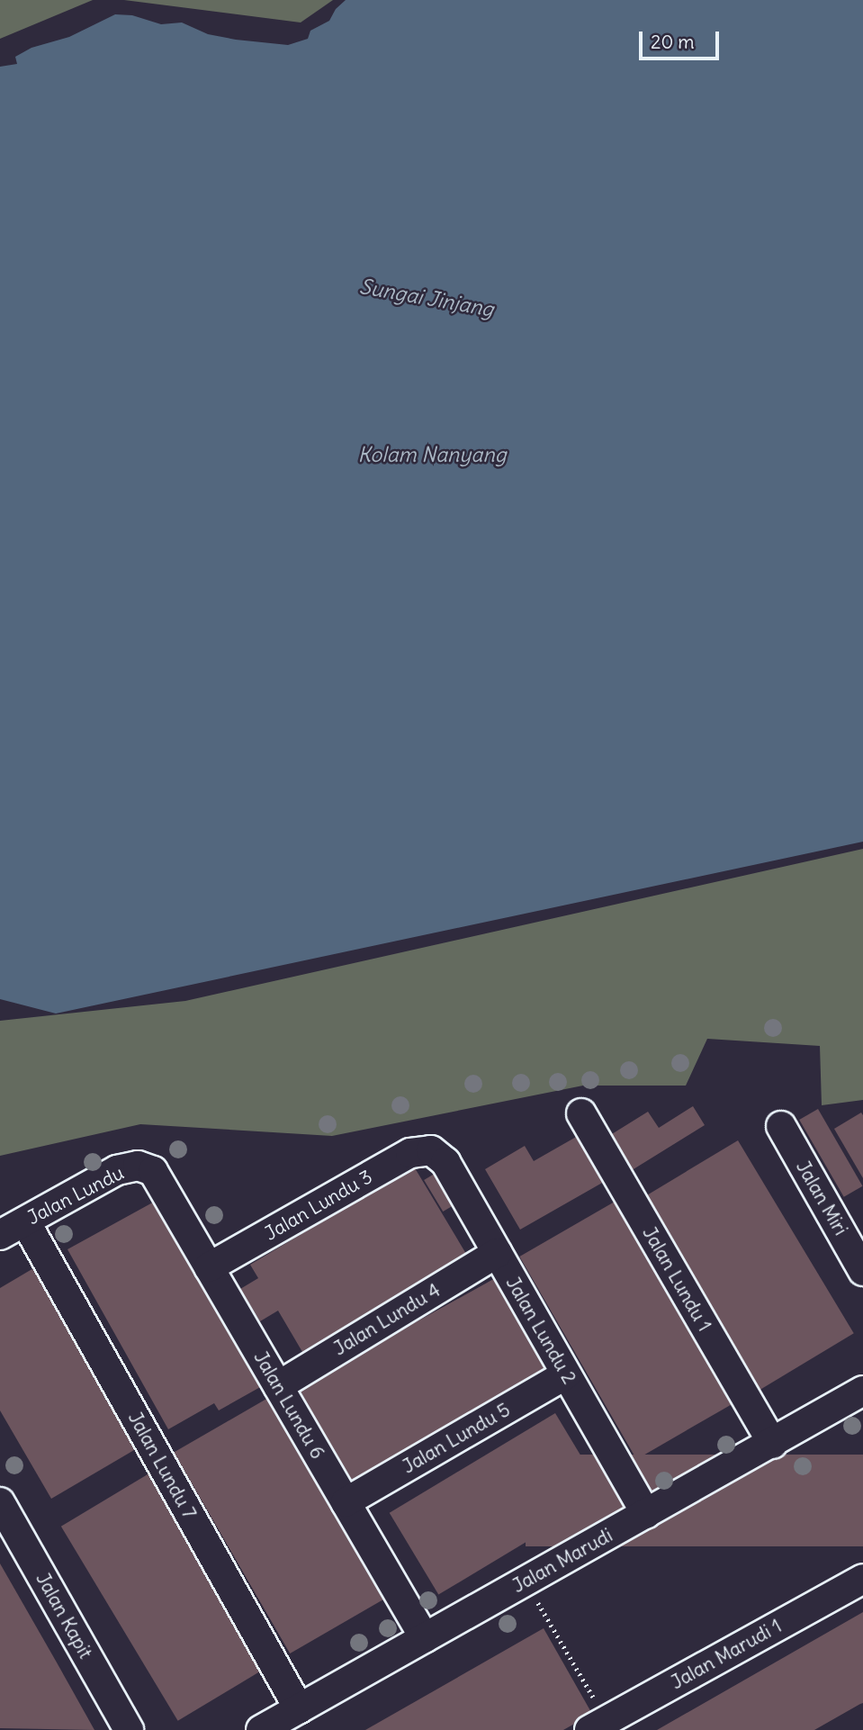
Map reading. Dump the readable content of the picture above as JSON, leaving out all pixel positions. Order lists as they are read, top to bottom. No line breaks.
{"streets":{"street":["Jalan Lundu","Jalan Miri","Jalan Lundu 3","Jalan Lundu 1","Jalan Lundu 4","Jalan Lundu 2","Jalan Lundu 6","Jalan Lundu 5","Jalan Lundu 7","Jalan Marudi","Jalan Kapit","Jalan Marudi 1"]},"crossings":[["Jalan Lundu","Jalan Lundu 6"],["Jalan Lundu","Jalan Lundu 7"],["Jalan Lundu 3","Jalan Lundu 2"],["Jalan Lundu 3","Jalan Lundu 6"],["Jalan Lundu 1","Jalan Marudi"],["Jalan Lundu 4","Jalan Lundu 2"],["Jalan Lundu 4","Jalan Lundu 6"],["Jalan Lundu 2","Jalan Lundu 5"],["Jalan Lundu 2","Jalan Marudi"],["Jalan Lundu 6","Jalan Lundu 5"],["Jalan Lundu 6","Jalan Marudi"],["Jalan Lundu 7","Jalan Marudi"]],"water":["Sungai Jinjang","Kolam Nanyang"],"scale_bar":"20 m"}
